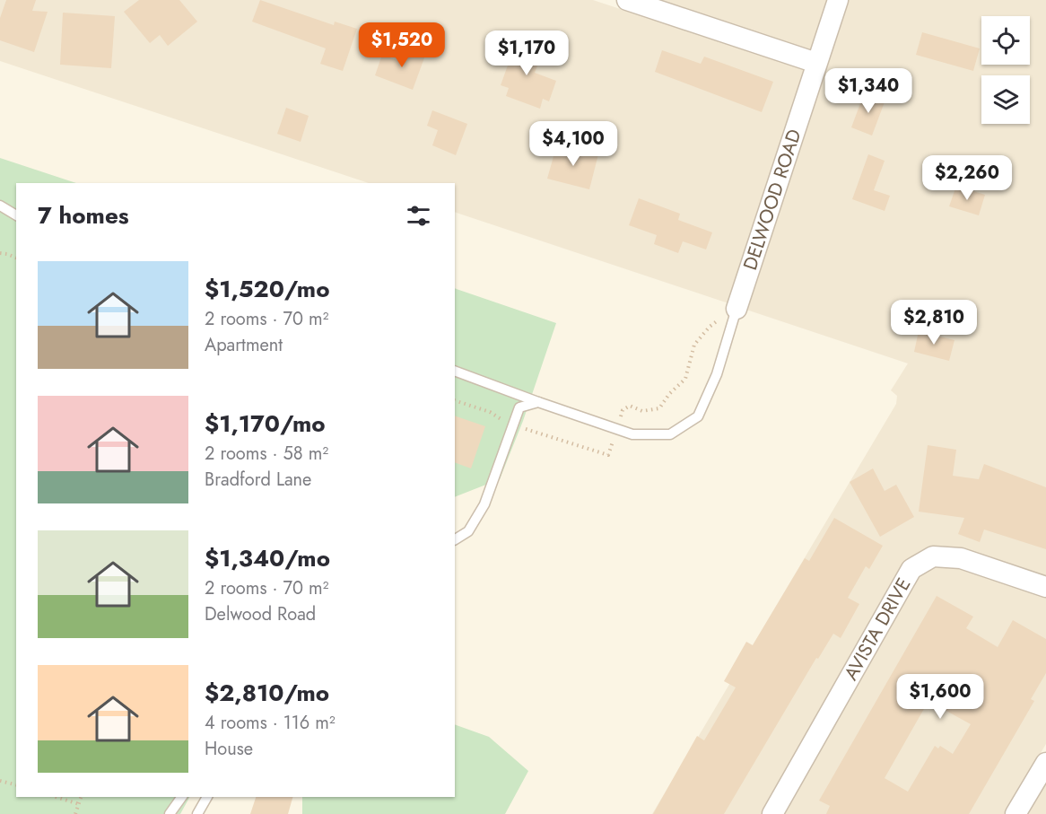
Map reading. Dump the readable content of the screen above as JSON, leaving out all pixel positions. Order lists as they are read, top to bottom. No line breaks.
{"streets":{"street":["DELWOOD ROAD","AVISTA DRIVE"]},"page":{"price":["$1,520","$1,170","$1,340","$4,100","$2,260","$2,810","$1,600"],"heading":"7 homes","list":[{"name":"$1,520/mo","note":"2 rooms · 70 m² · Apartment"},{"name":"$1,170/mo","note":"2 rooms · 58 m² · Bradford Lane"},{"name":"$1,340/mo","note":"2 rooms · 70 m² · Delwood Road"},{"name":"$2,810/mo","note":"4 rooms · 116 m² · House"}]}}
